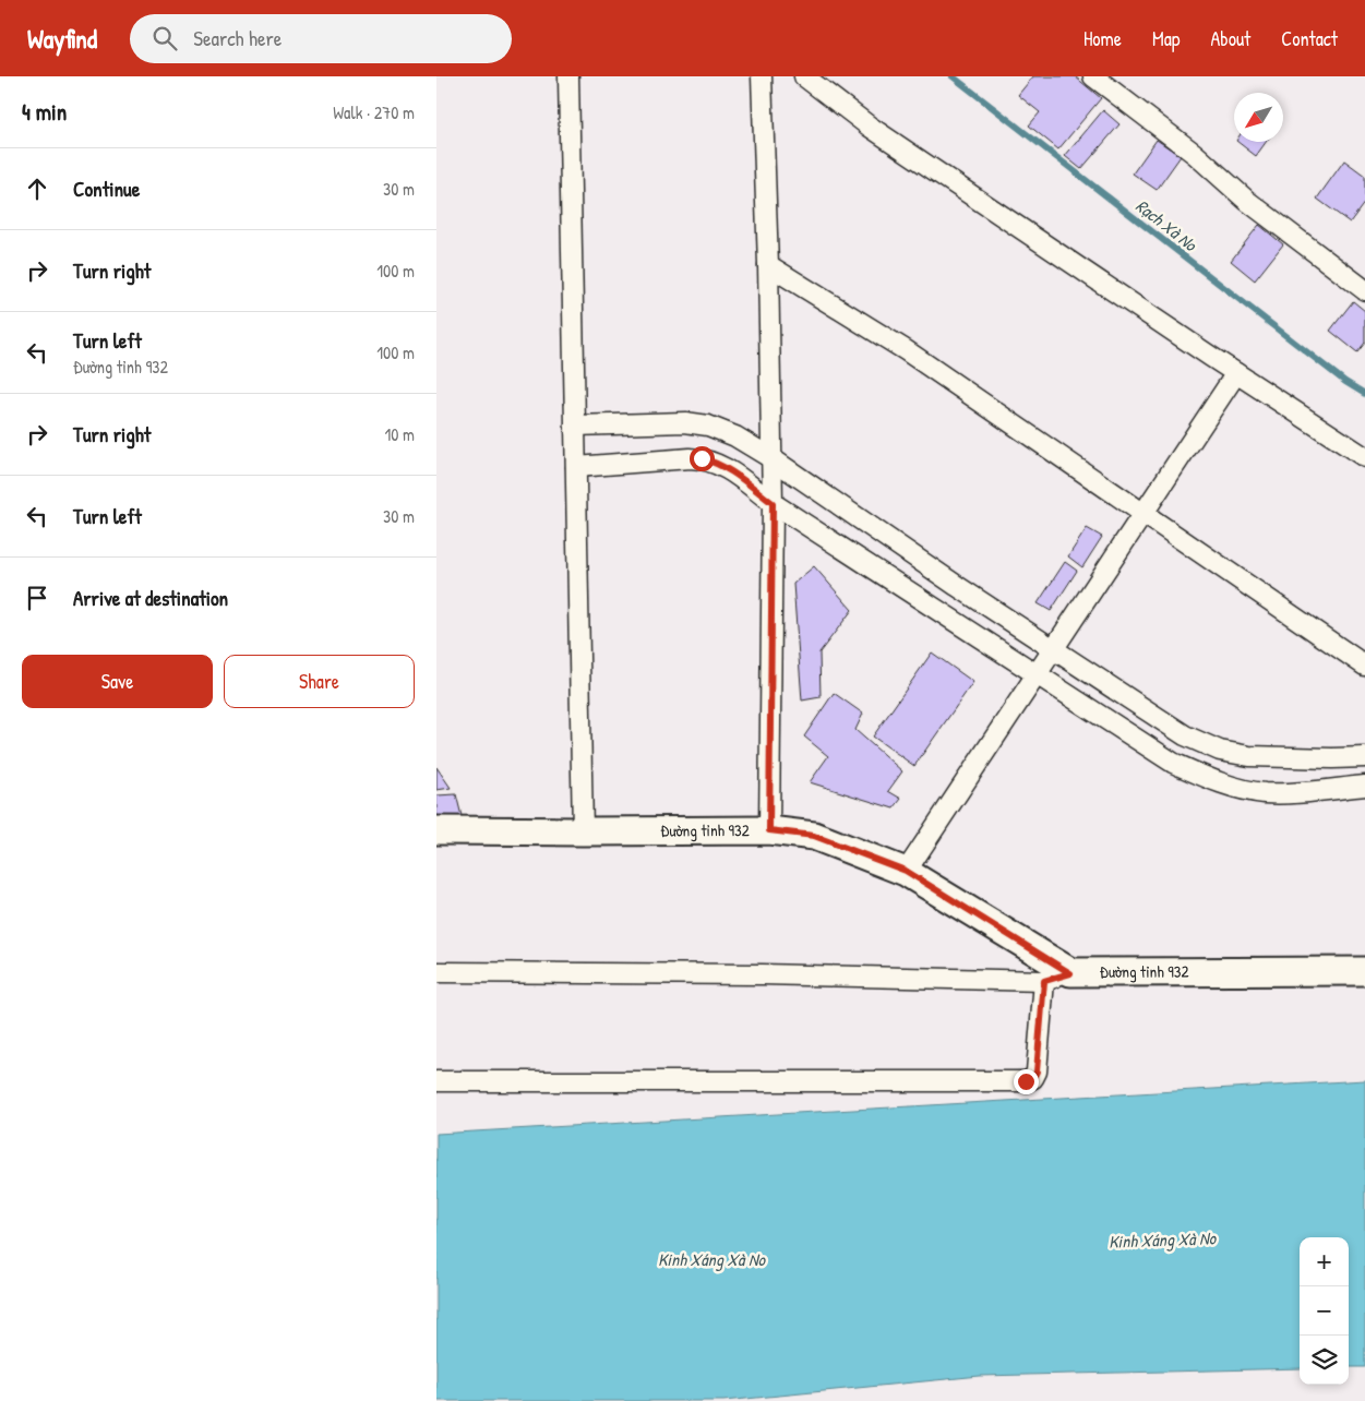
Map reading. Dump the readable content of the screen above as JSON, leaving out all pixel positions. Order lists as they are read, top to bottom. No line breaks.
{"streets":{"main road":["Đường tỉnh 932"]},"water":["Rạch Xà No","Kinh Xáng Xà No"],"north":"bottom left","page":{"header":"Wayfind","search":"Search here","nav":["Home","Map","About","Contact"],"heading":["4 min","Walk · 270 m"],"list":[["Continue","30 m"],["Turn right","100 m"],["Turn left","Đường tỉnh 932","100 m"],["Turn right","10 m"],["Turn left","30 m"],"Arrive at destination"],"buttons":["Save","Share"],"map_buttons":["+","−"]}}
